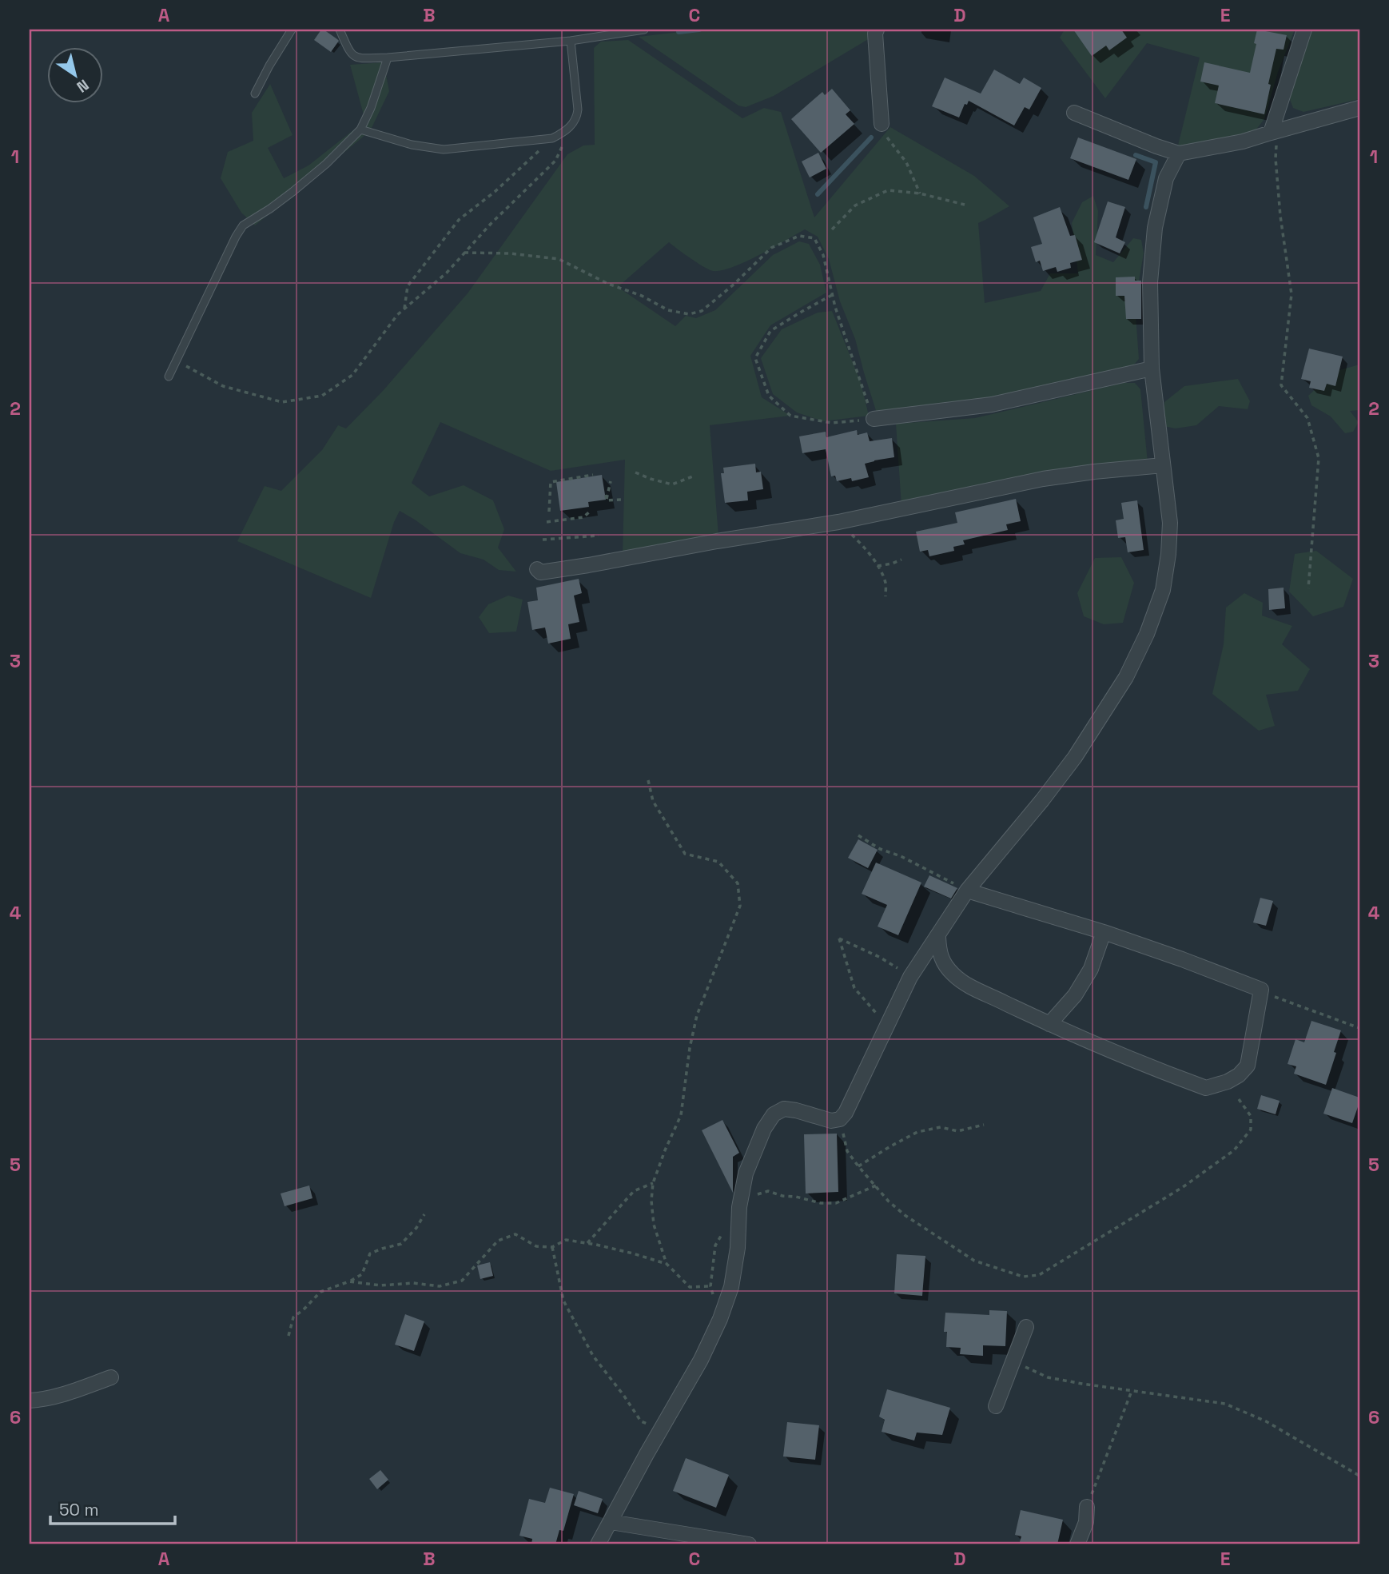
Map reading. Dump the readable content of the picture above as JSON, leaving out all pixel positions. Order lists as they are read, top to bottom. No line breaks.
{"scale_bar":"50 m","north":"bottom right","grid":{"columns":["A","B","C","D","E"],"rows":["1","2","3","4","5","6"]}}
